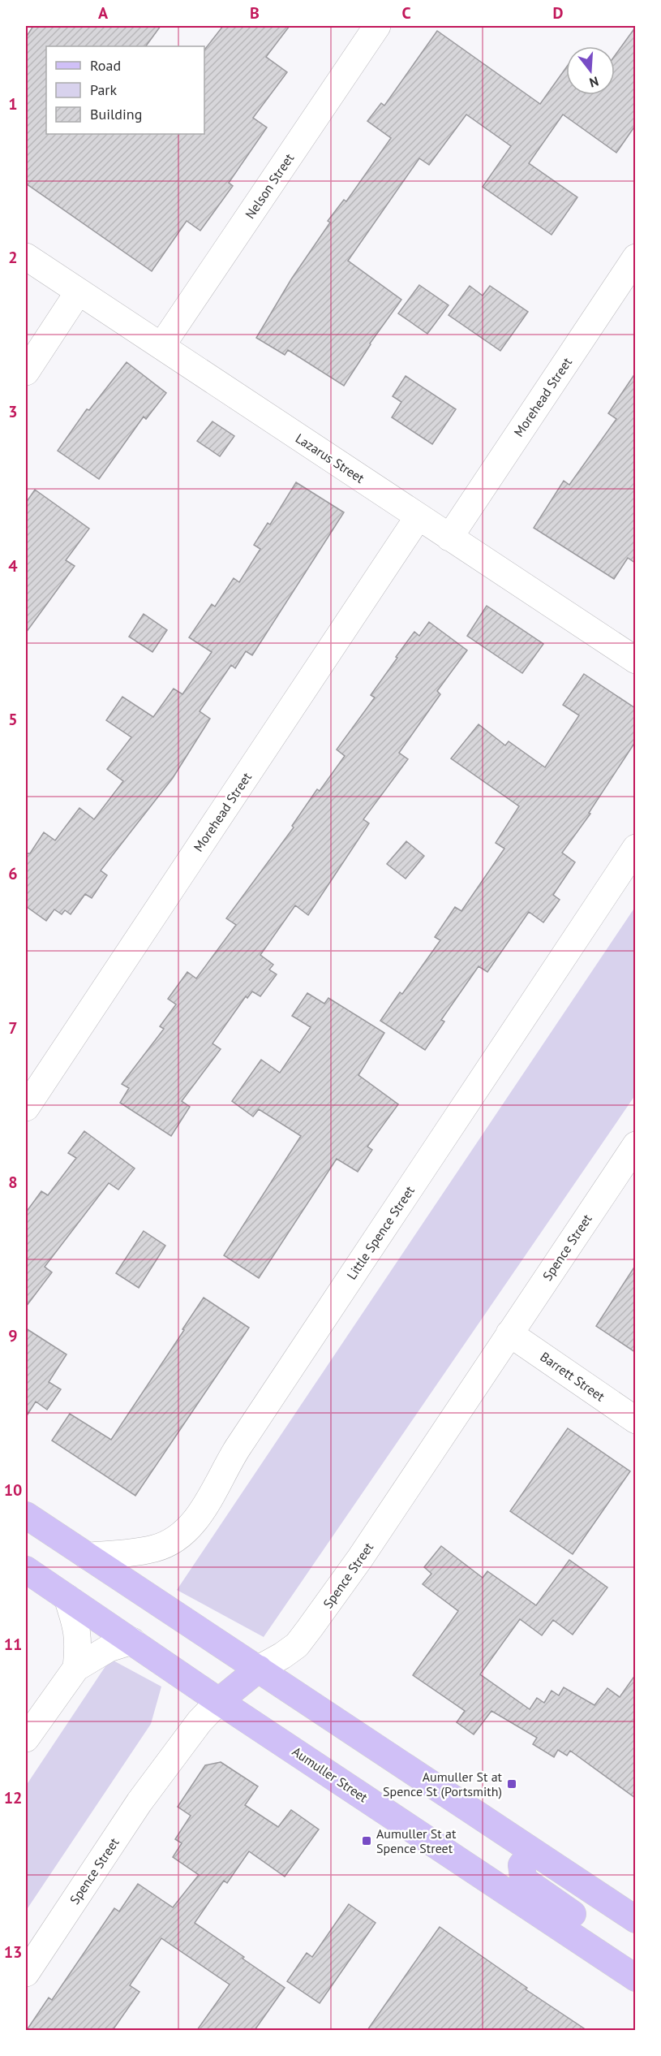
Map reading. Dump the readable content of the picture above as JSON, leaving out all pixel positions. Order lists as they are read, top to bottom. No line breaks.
{"streets":{"main road":["Spence Street","Aumuller Street"],"street":["Nelson Street","Morehead Street","Lazarus Street","Little Spence Street","Barrett Street"]},"crossings":[["Nelson Street","Lazarus Street"],["Morehead Street","Lazarus Street"],["Spence Street","Barrett Street"],["Spence Street","Aumuller Street"]],"places":{"transit":["Aumuller St at Spence St (Portsmith)","Aumuller St at Spence Street"]},"legend":["Road","Park","Building"],"north":"bottom","grid":{"columns":["A","B","C","D"],"rows":["1","2","3","4","5","6","7","8","9","10","11","12","13"]}}
